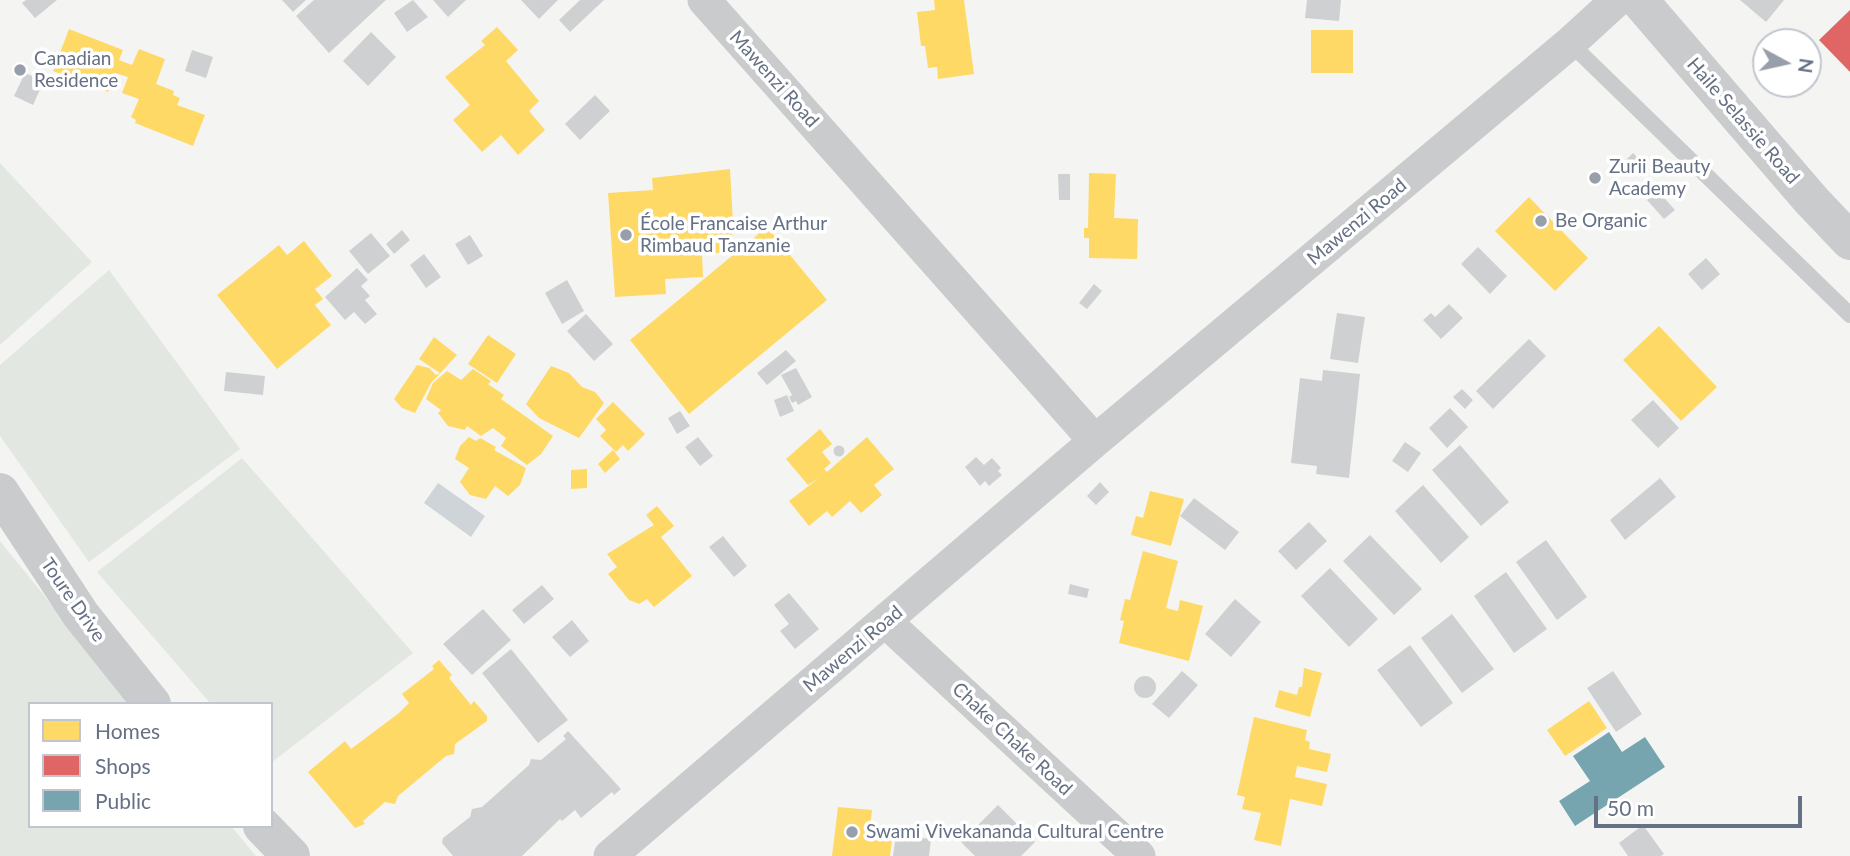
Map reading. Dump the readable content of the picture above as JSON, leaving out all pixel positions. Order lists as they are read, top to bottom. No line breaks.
{"streets":{"street":["Mawenzi Road","Haile Selassie Road","Toure Drive","Chake Chake Road"]},"crossings":[["Mawenzi Road","Chake Chake Road"]],"places":["Canadian Residence","Zurii Beauty Academy","Be Organic","École Francaise Arthur Rimbaud Tanzanie","Swami Vivekananda Cultural Centre"],"legend":["Homes","Shops","Public"],"scale_bar":"50 m","north":"right"}
